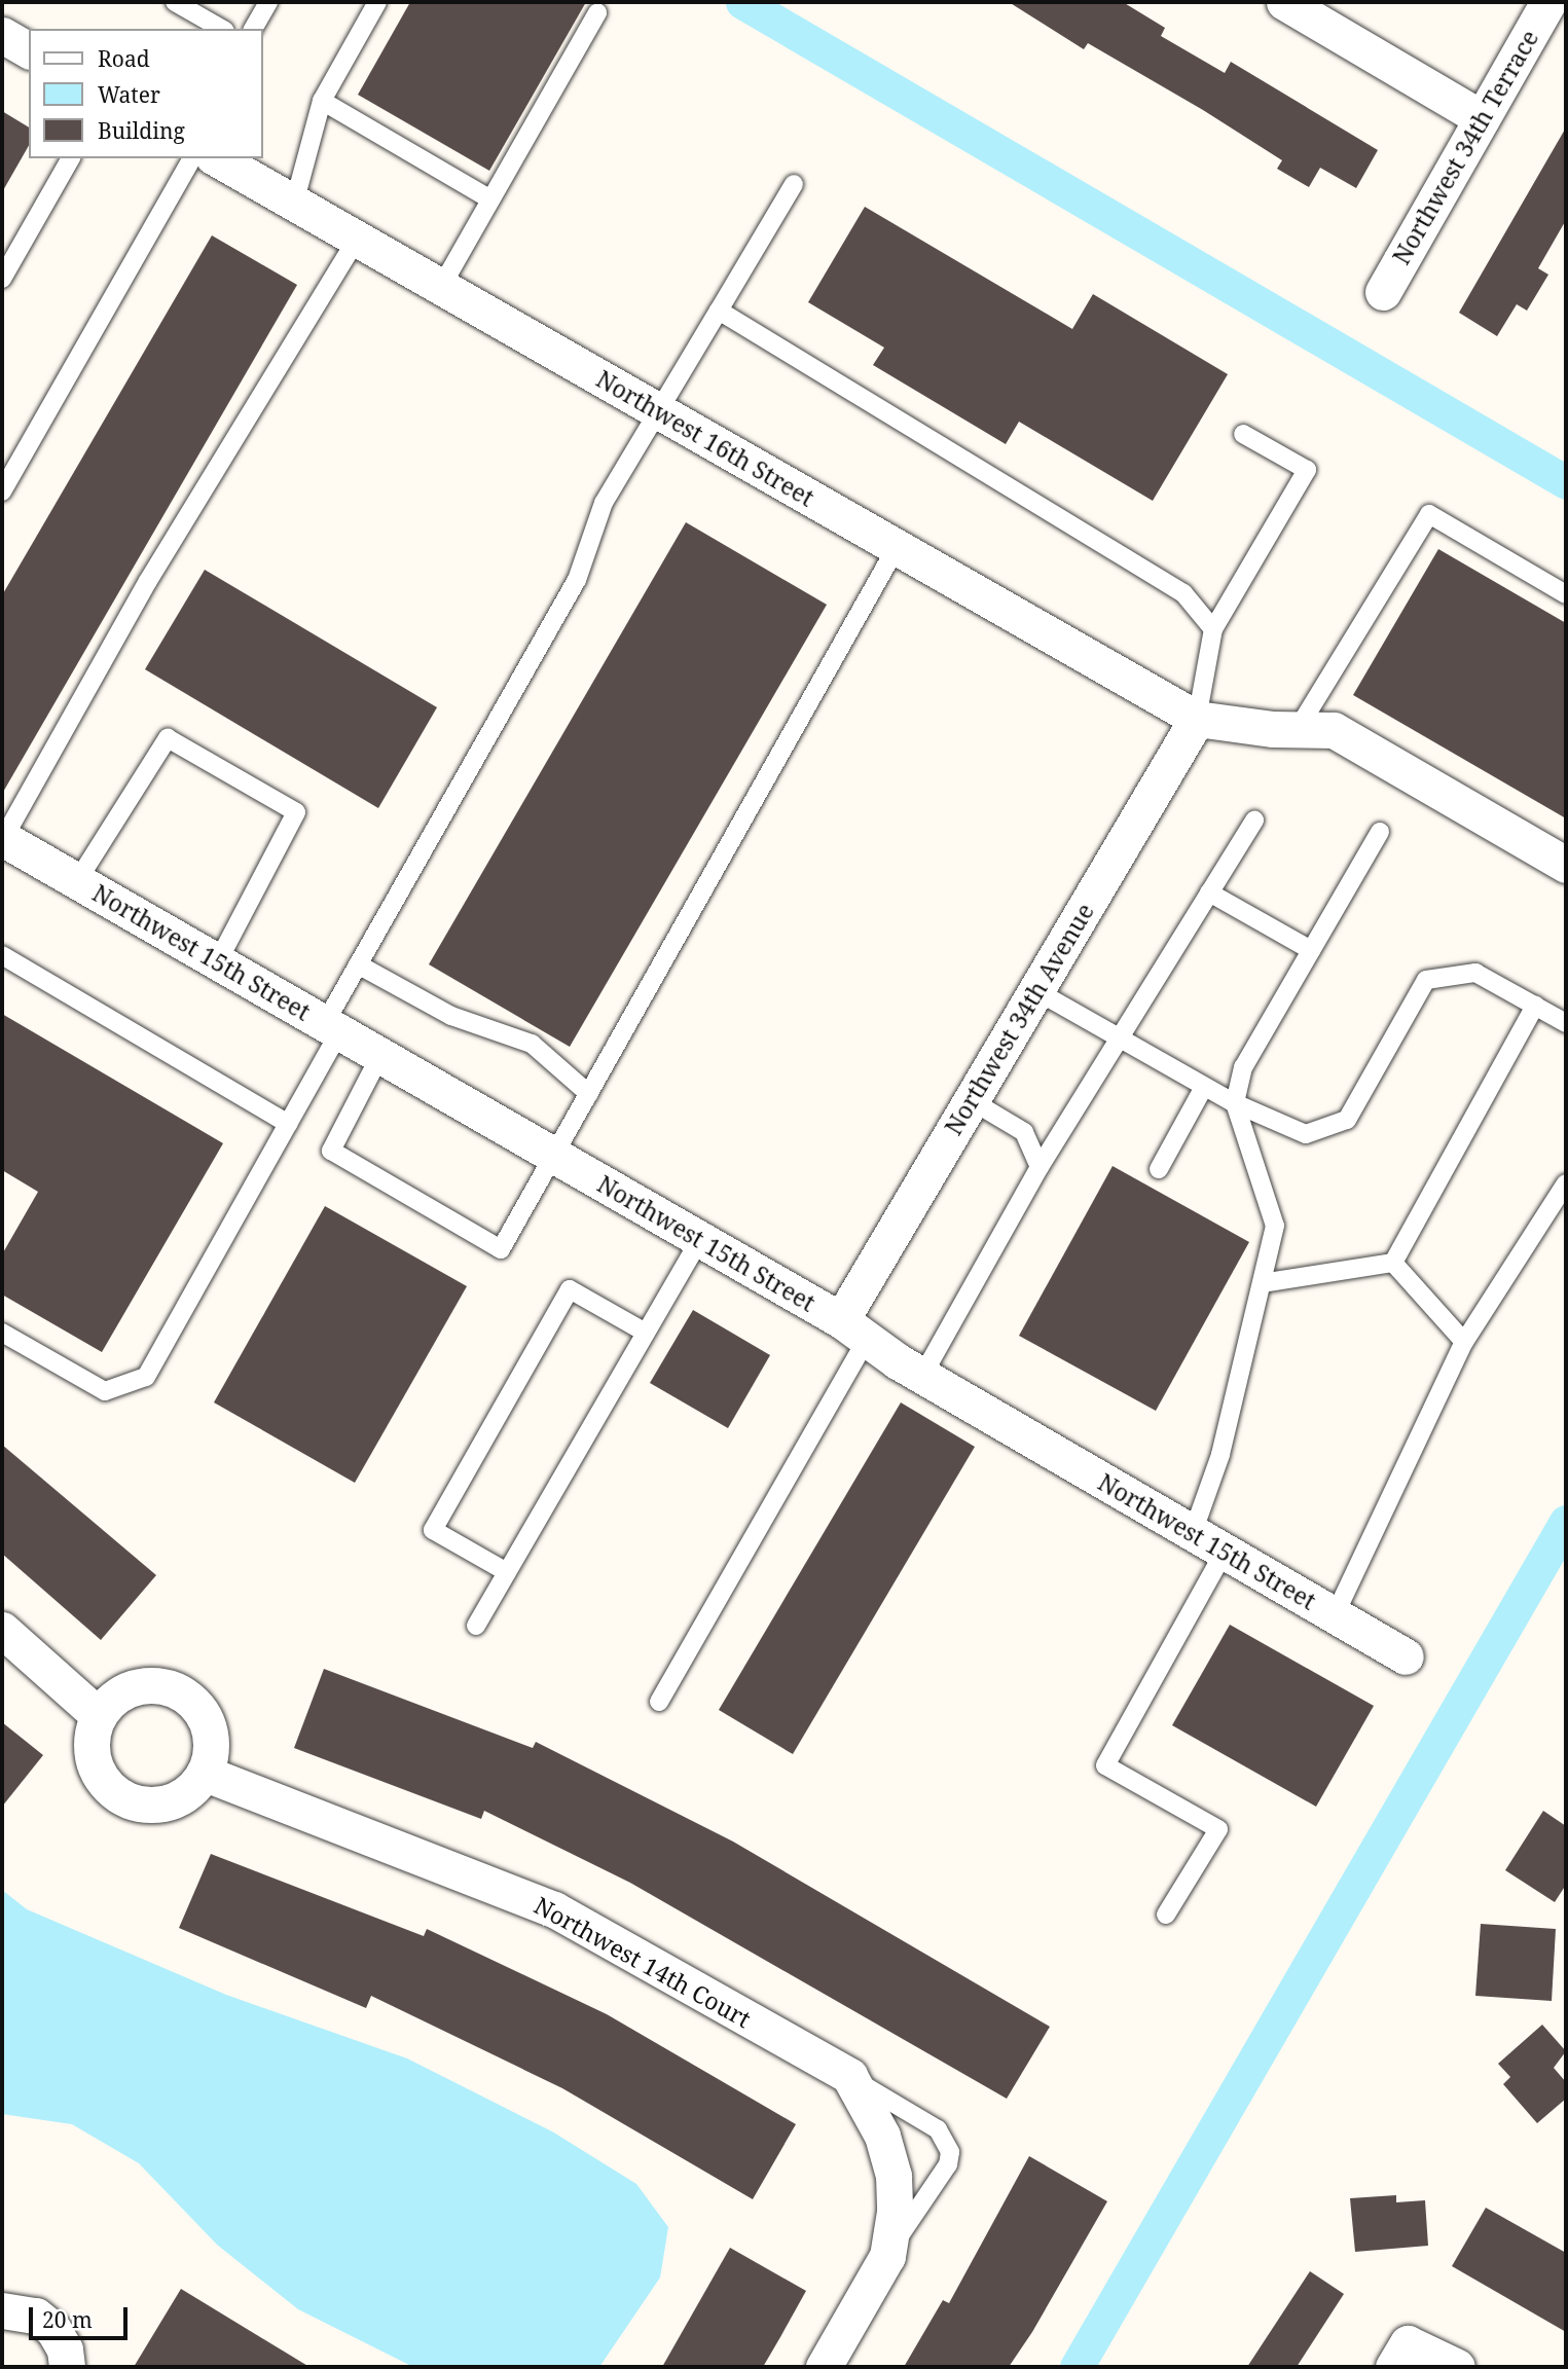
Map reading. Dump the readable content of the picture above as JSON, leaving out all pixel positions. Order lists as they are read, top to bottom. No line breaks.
{"streets":{"street":["Northwest 34th Terrace","Northwest 16th Street","Northwest 15th Street","Northwest 34th Avenue","Northwest 14th Court"]},"crossings":[["Northwest 16th Street","Northwest 34th Avenue"],["Northwest 15th Street","Northwest 34th Avenue"]],"legend":["Road","Water","Building"],"scale_bar":"20 m"}
